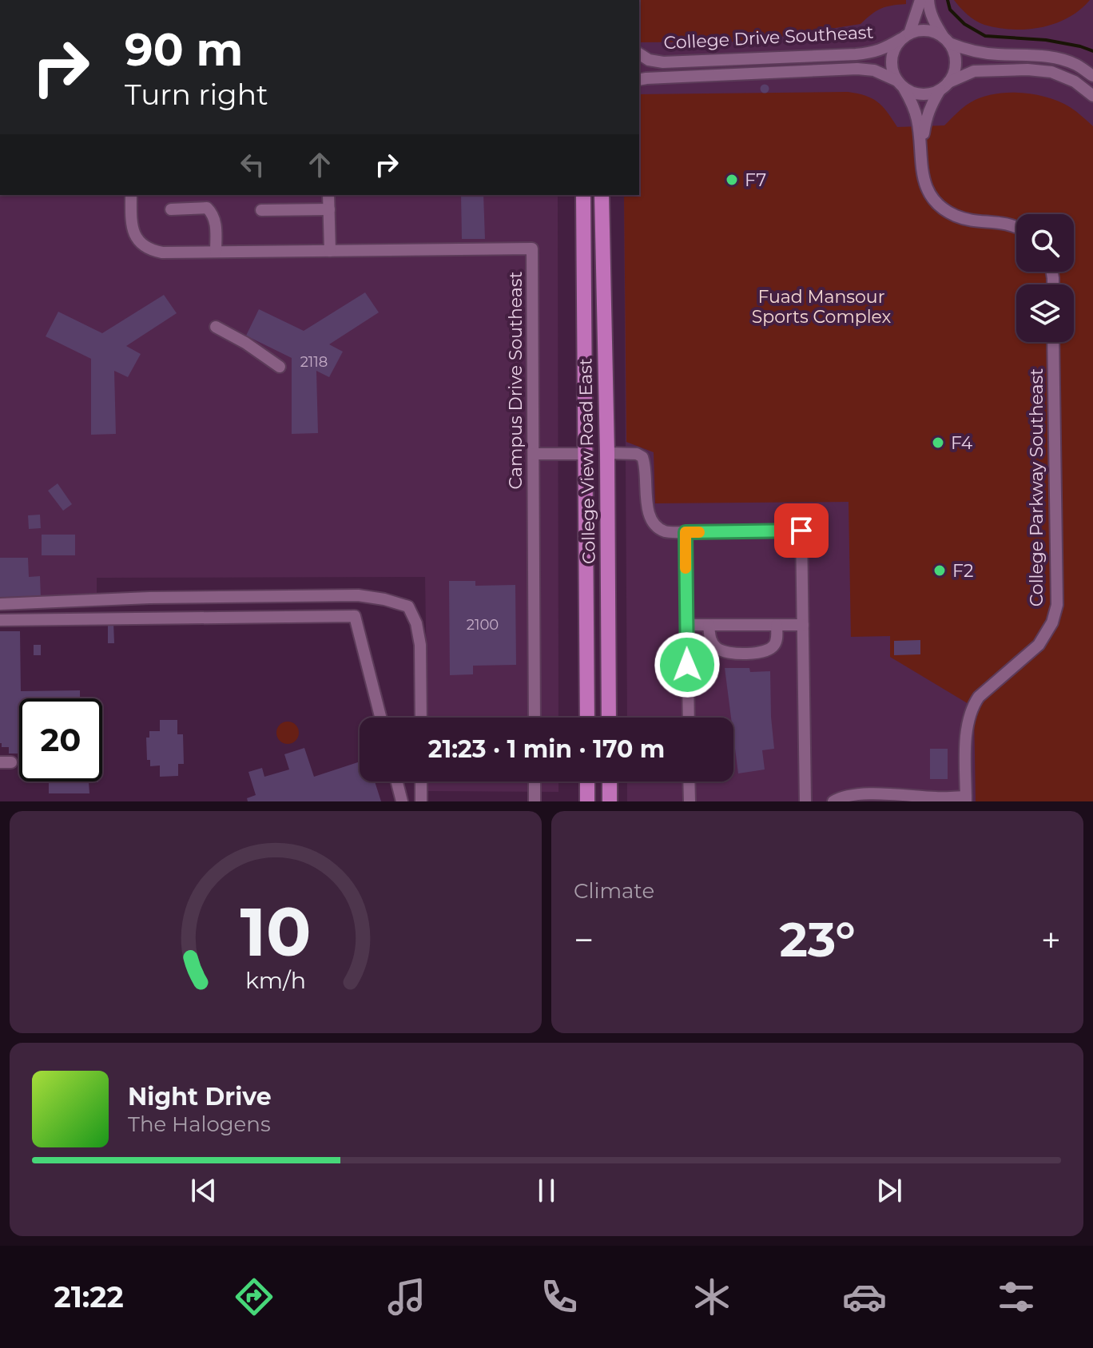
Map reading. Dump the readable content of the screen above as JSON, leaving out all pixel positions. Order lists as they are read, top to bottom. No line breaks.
{"streets":{"main road":["College View Road East"],"street":["College Drive Southeast","Campus Drive Southeast","College Parkway Southeast"]},"parks":["Fuad Mansour Sports Complex"],"places":["F7","F4","F2"],"house_numbers":["2118","2100"],"page":{"turn":["90 m","Turn right"],"limit":"20","trip":"21:23 · 1 min · 170 m","tile":"Climate","heat":["−","23°","+"],"song":["Night Drive","The Halogens"],"tabs":"21:22","gauge":["10","km/h"]}}
